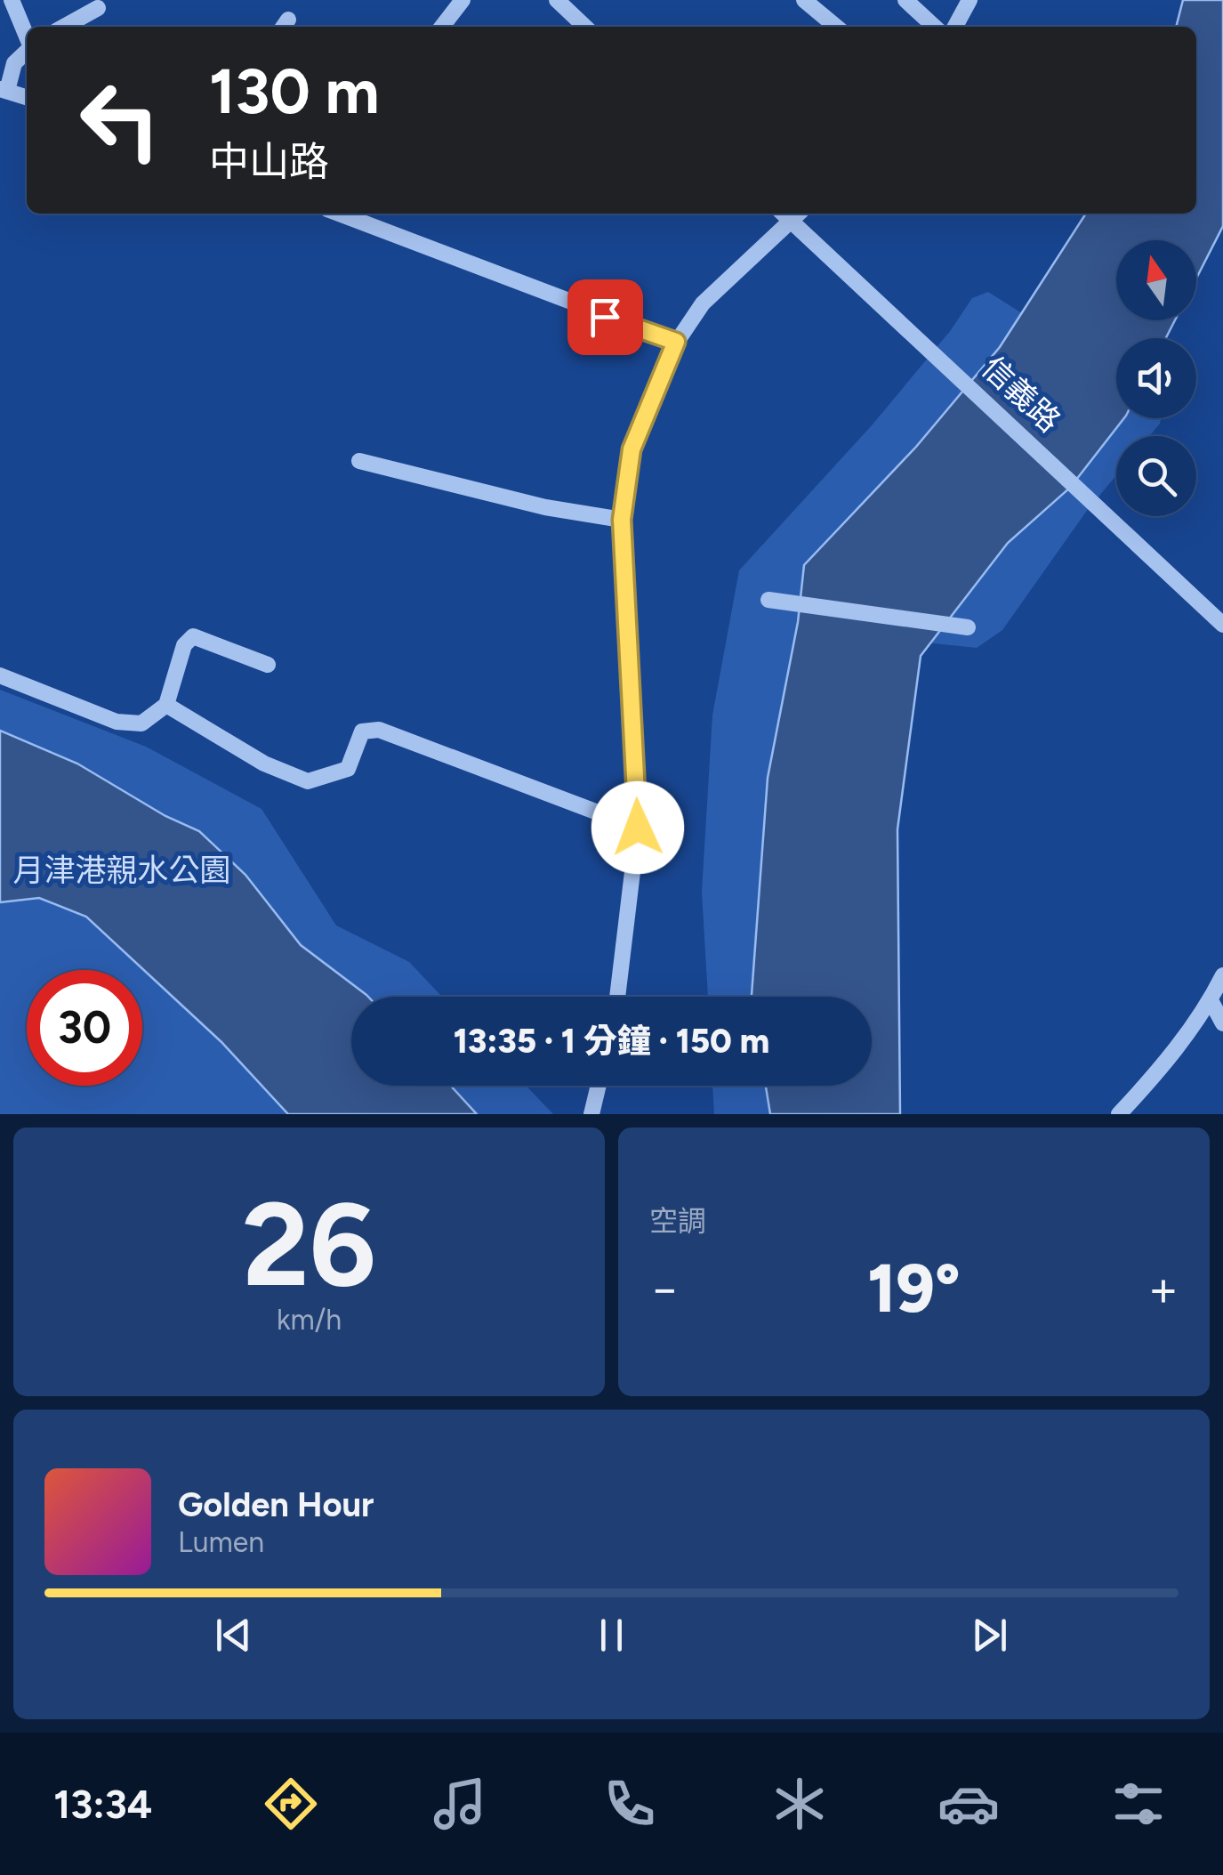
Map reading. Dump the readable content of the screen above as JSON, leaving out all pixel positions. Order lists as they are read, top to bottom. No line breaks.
{"streets":{"street":["信義路"]},"parks":["月津港親水公園"],"north":"top","page":{"turn":["130 m","中山路"],"limit":"30","trip":"13:35 · 1 分鐘 · 150 m","tile":[["26","km/h"],"空調"],"heat":["−","19°","+"],"song":["Golden Hour","Lumen"],"tabs":"13:34"}}
